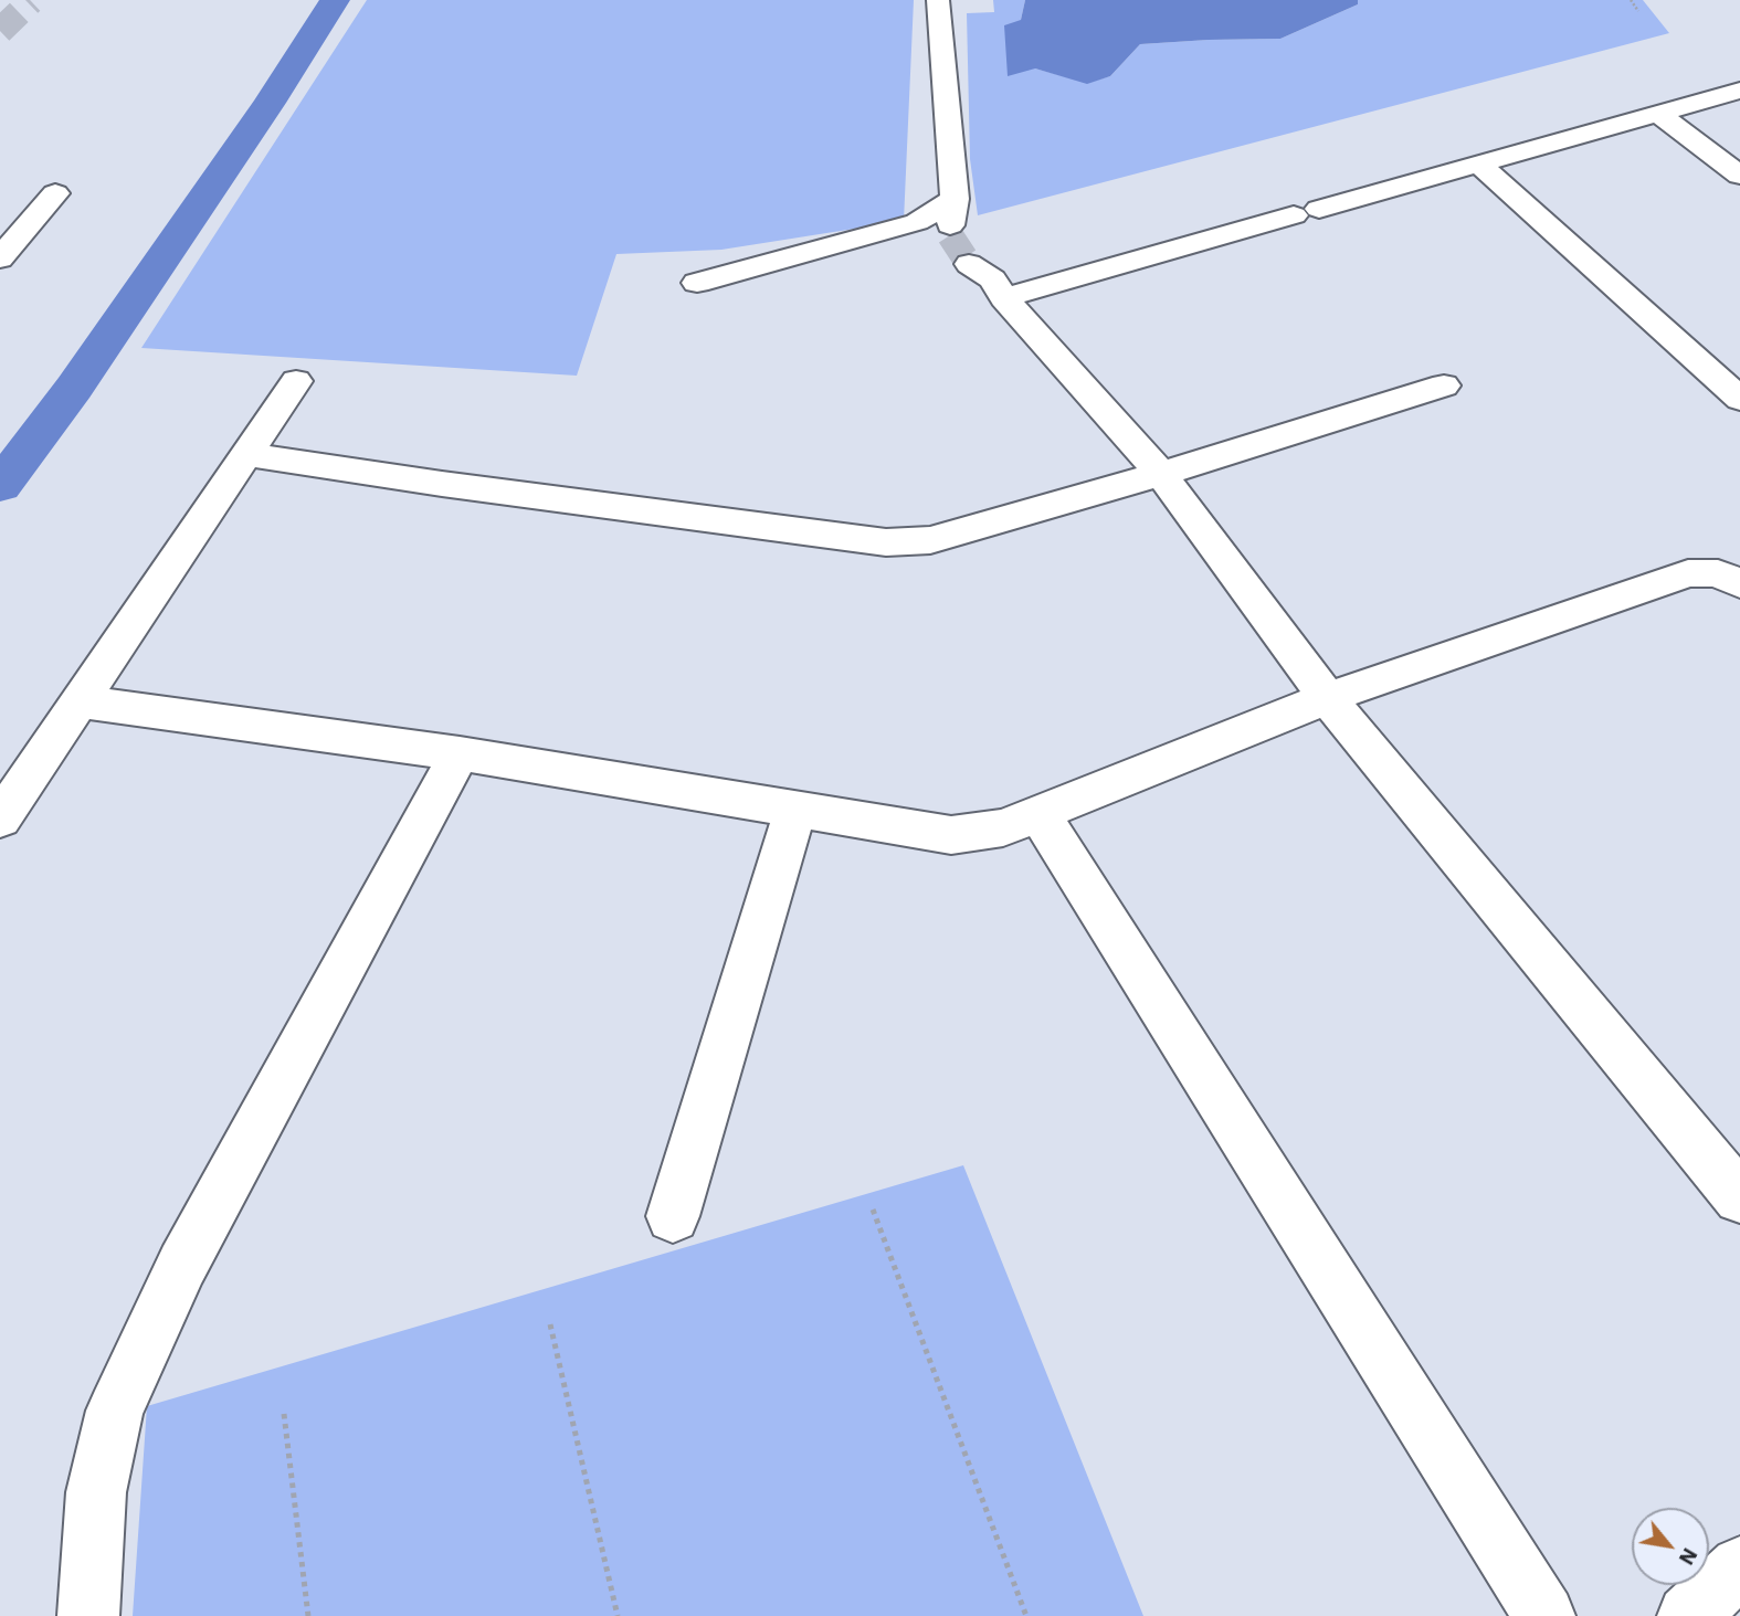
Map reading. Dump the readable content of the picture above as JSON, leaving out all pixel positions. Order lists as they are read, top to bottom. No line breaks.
{"north":"bottom right"}
